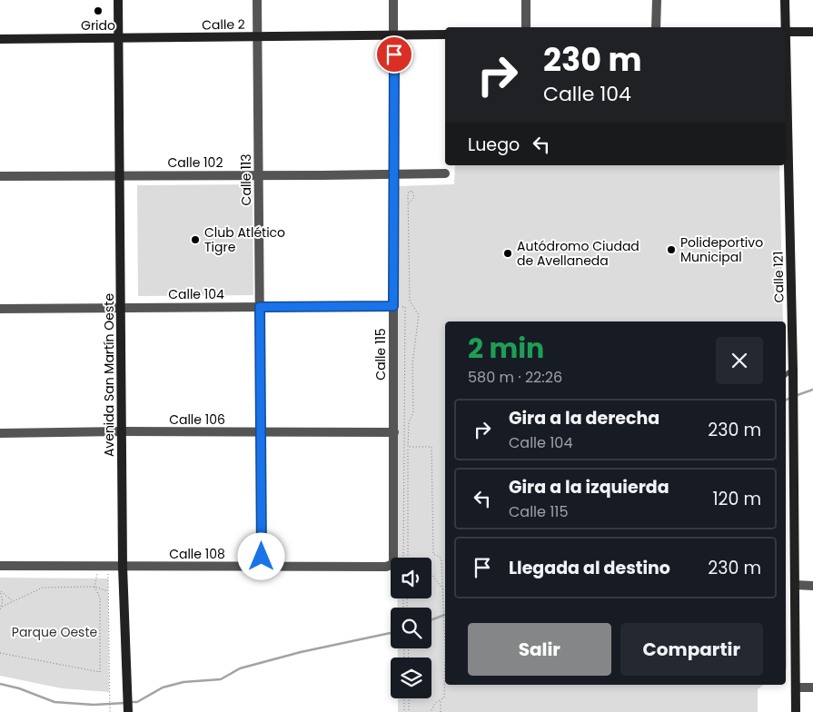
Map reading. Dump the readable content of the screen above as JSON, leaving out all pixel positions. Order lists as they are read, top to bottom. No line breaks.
{"streets":{"street":["Calle 2","Calle 102","Calle 113","Calle 121","Calle 104","Calle 115","Avenida San Martín Oeste","Calle 106","Calle 108"]},"crossings":[["Calle 2","Calle 113"],["Calle 2","Calle 115"],["Calle 2","Avenida San Martín Oeste"],["Calle 102","Calle 113"],["Calle 102","Calle 115"],["Calle 102","Avenida San Martín Oeste"],["Calle 113","Calle 104"],["Calle 113","Calle 106"],["Calle 113","Calle 108"],["Calle 104","Calle 115"],["Calle 104","Avenida San Martín Oeste"],["Calle 115","Calle 106"],["Avenida San Martín Oeste","Calle 106"],["Avenida San Martín Oeste","Calle 108"]],"parks":["Parque Oeste"],"places":["Grido","Club Atlético Tigre","Polideportivo Municipal","Autódromo Ciudad de Avellaneda"],"page":{"turn":["230 m","Calle 104"],"then":"Luego","heading":["2 min","580 m · 22:26"],"list":[{"name":"Gira a la derecha","note":"Calle 104","value":"230 m"},{"name":"Gira a la izquierda","note":"Calle 115","value":"120 m"},{"name":"Llegada al destino","value":"230 m"}],"buttons":["Salir","Compartir"]}}
